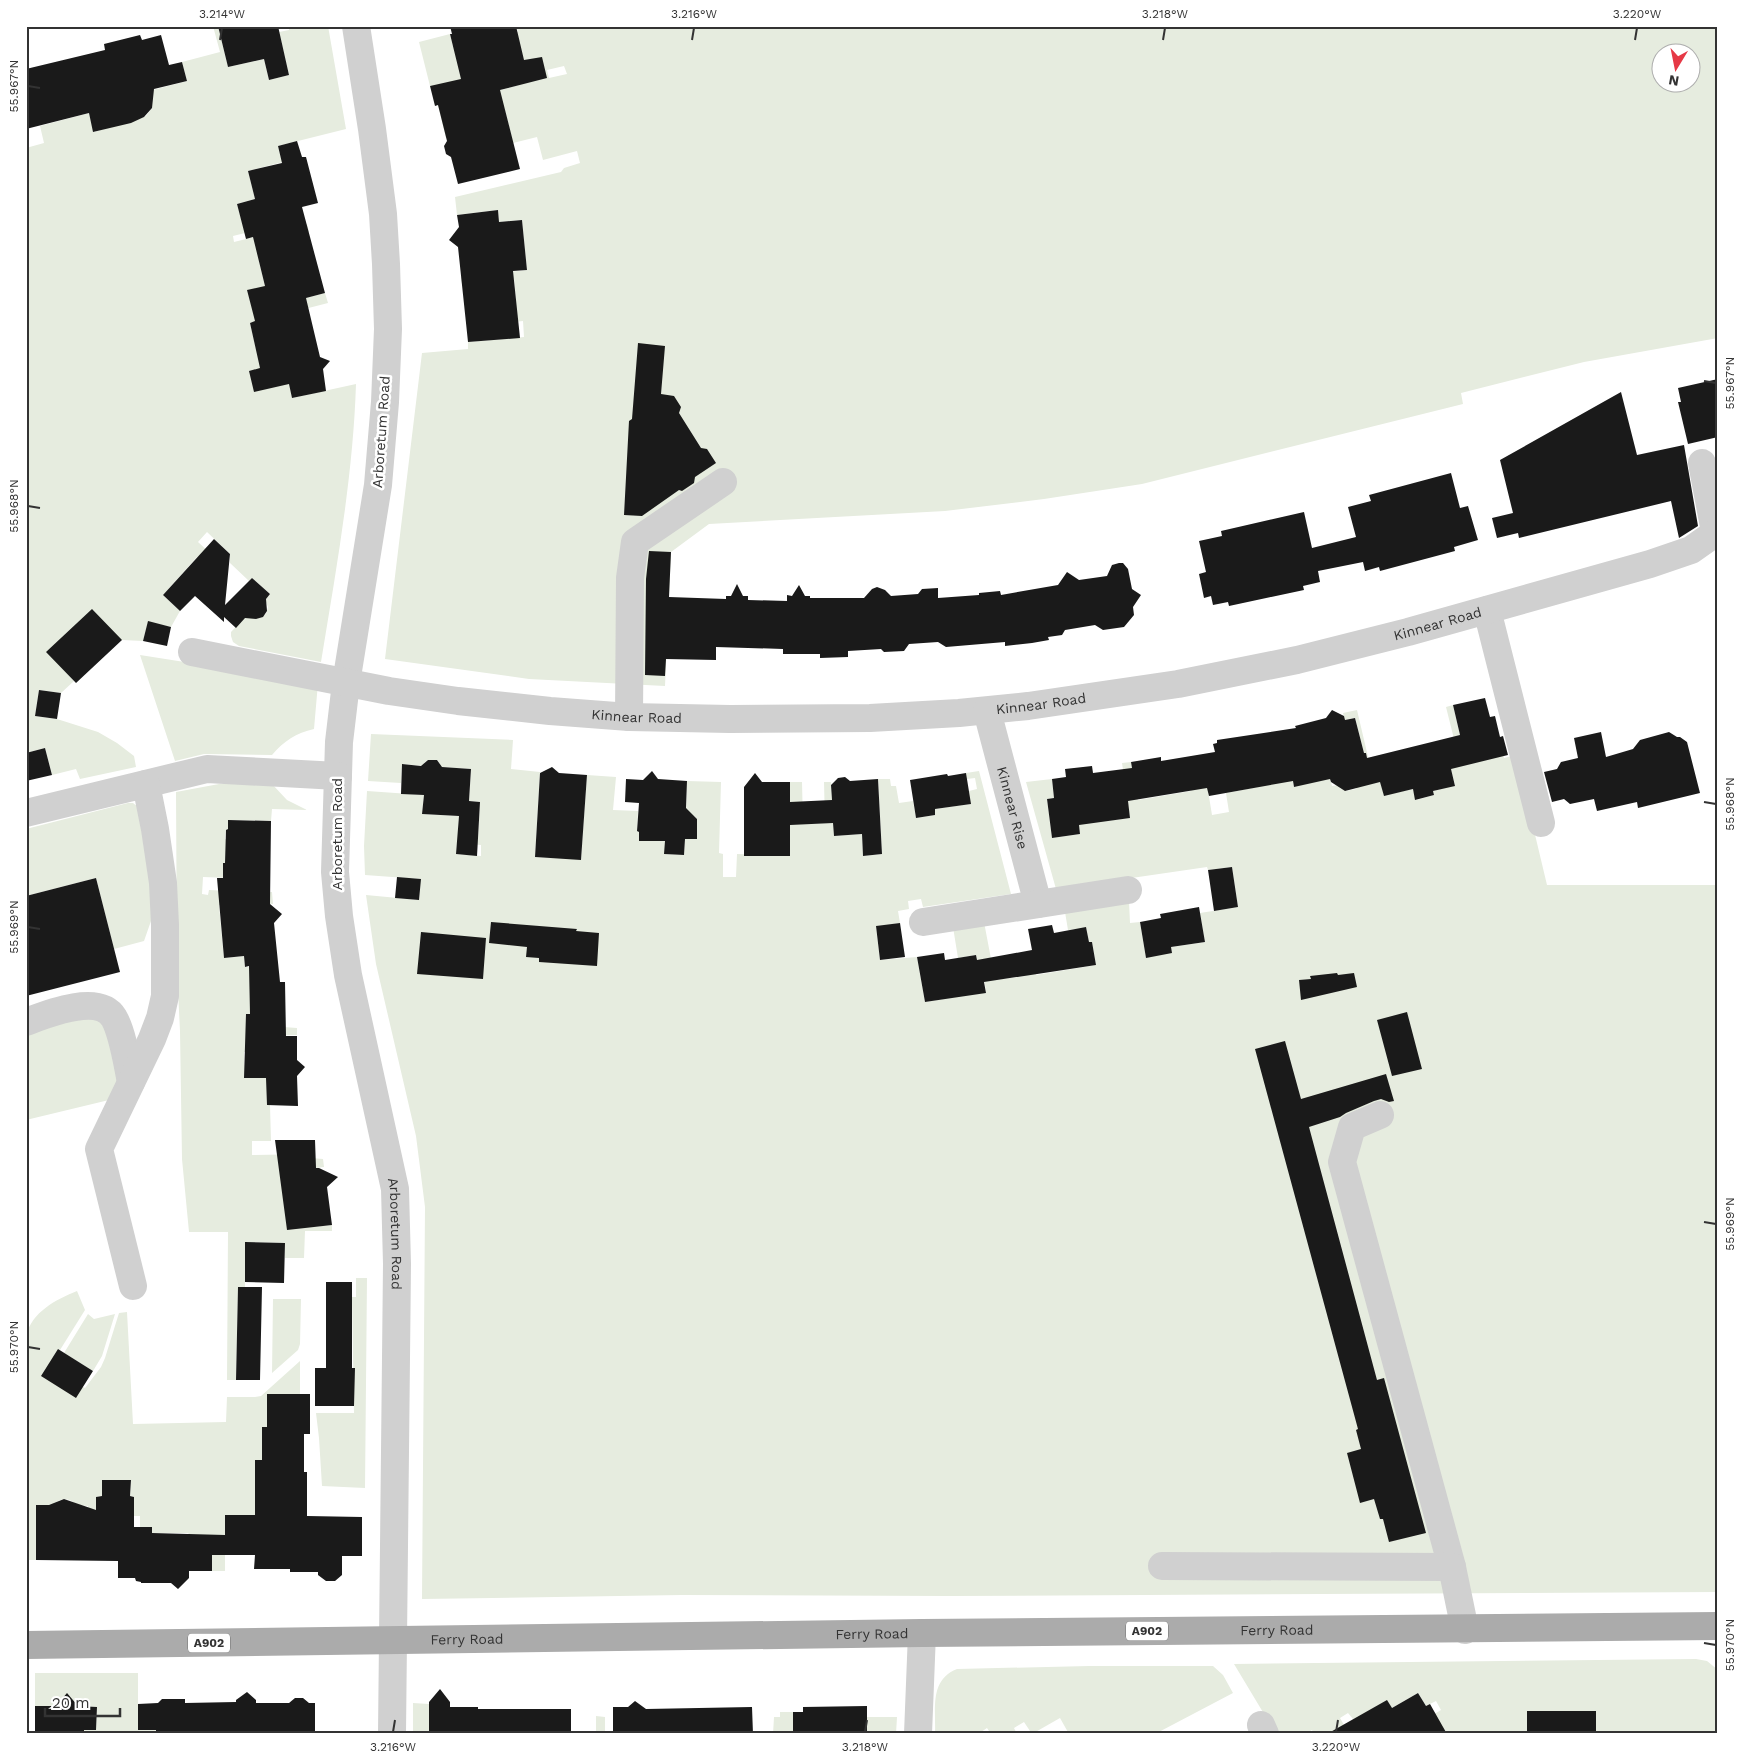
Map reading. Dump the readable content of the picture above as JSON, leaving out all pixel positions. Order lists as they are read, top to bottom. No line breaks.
{"streets":{"main road":["Ferry Road","A902"],"street":["Arboretum Road","Kinnear Road","Kinnear Rise"]},"crossings":[["Arboretum Road","Kinnear Road"],["Arboretum Road","Ferry Road"],["Kinnear Road","Kinnear Rise"]],"scale_bar":"20 m","north":"bottom","coordinates":["3.214°W","3.216°W","3.218°W","3.220°W","55.967°N","55.968°N","55.969°N","55.970°N"]}
